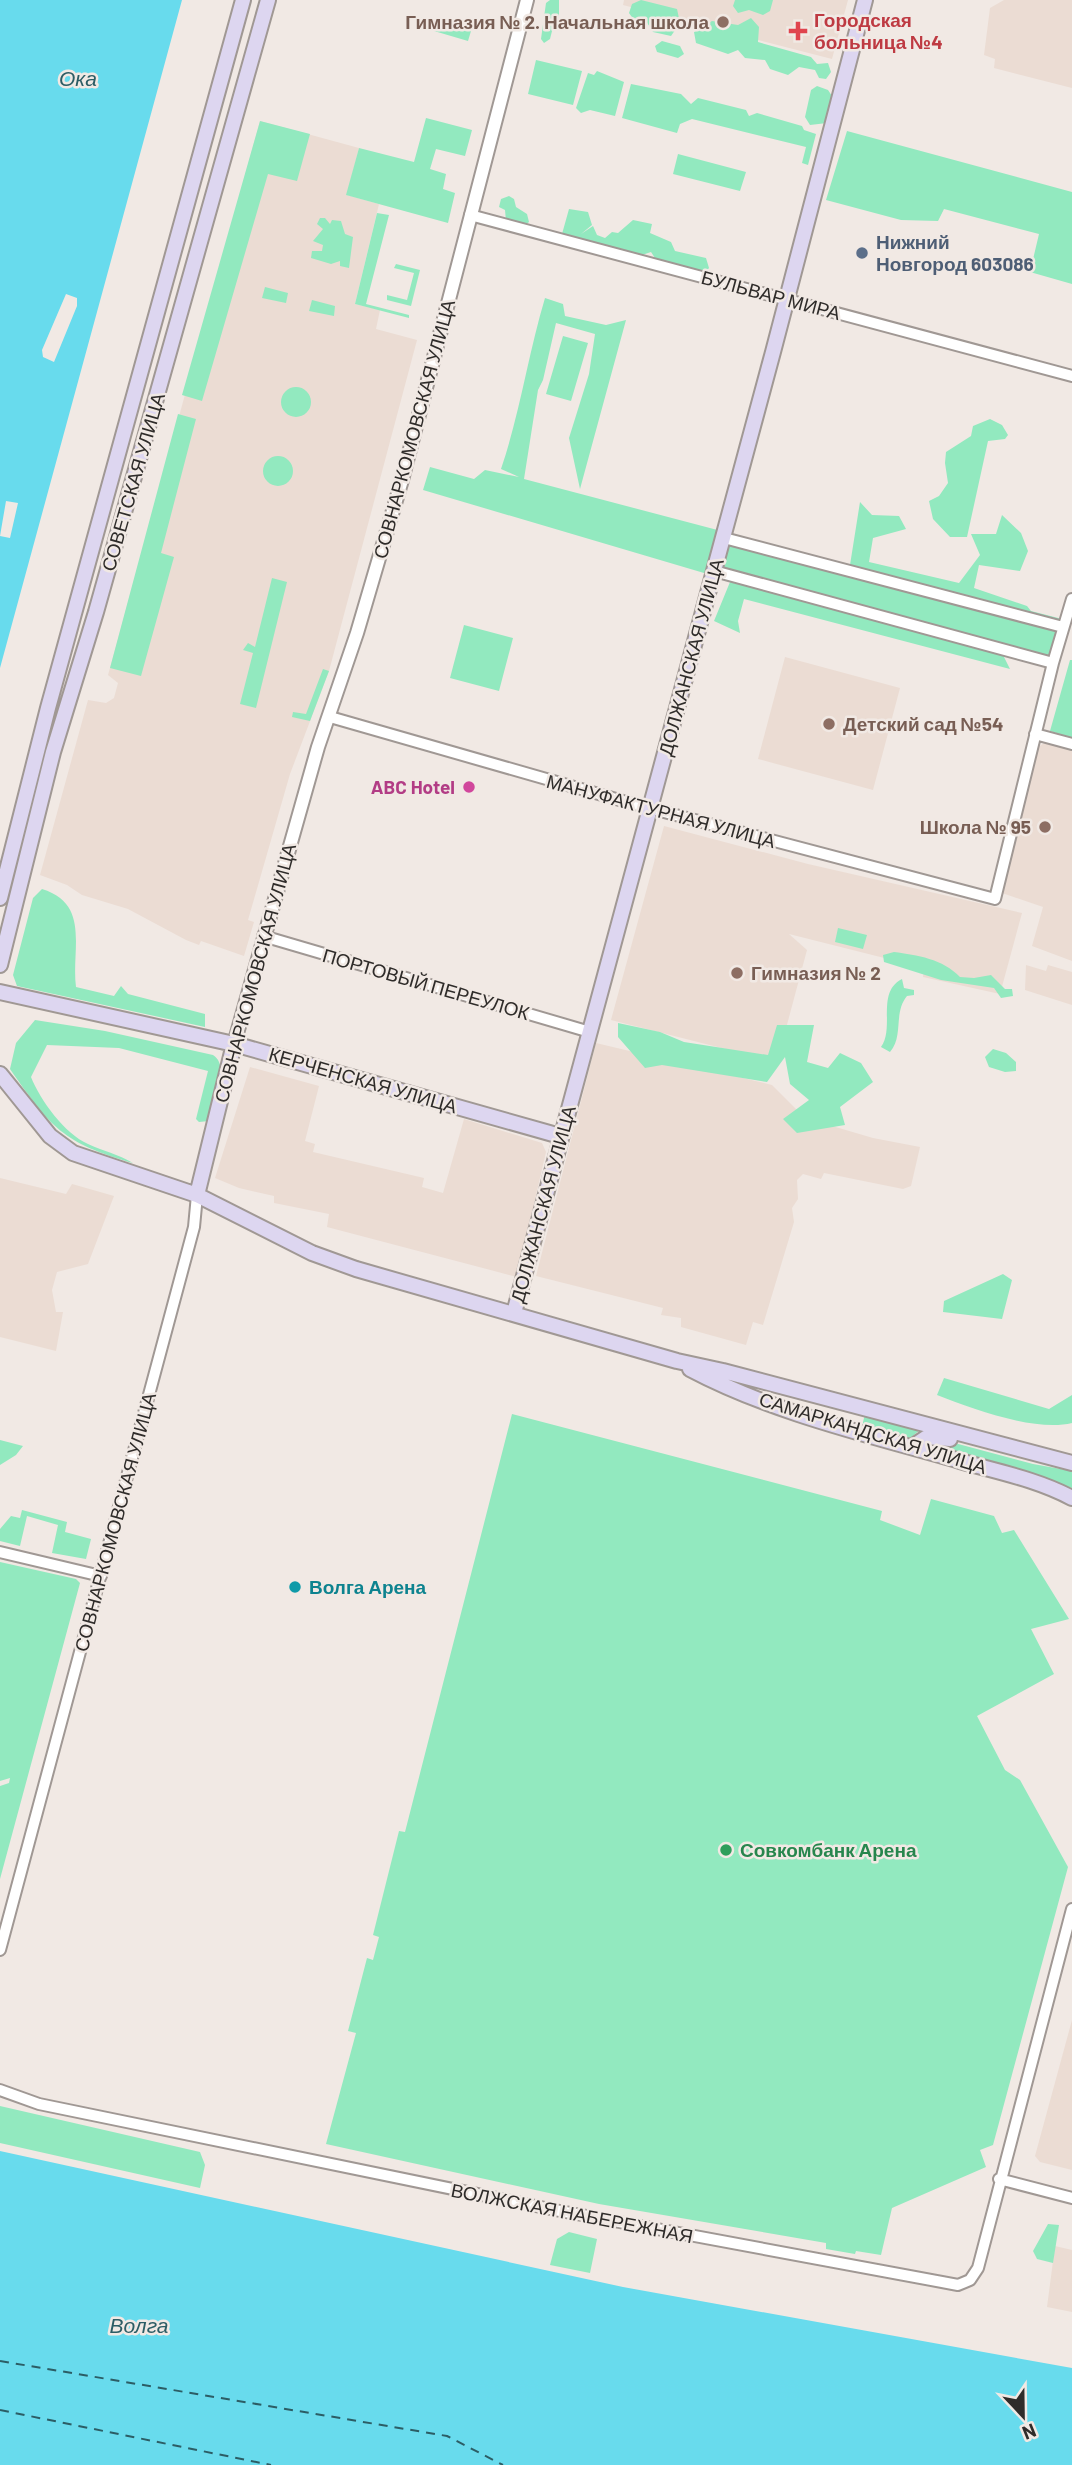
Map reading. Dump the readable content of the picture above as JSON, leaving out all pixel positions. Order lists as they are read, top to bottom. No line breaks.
{"streets":{"main road":["СОВНАРКОМОВСКАЯ УЛИЦА","СОВЕТСКАЯ УЛИЦА","ДОЛЖАНСКАЯ УЛИЦА","КЕРЧЕНСКАЯ УЛИЦА","САМАРКАНДСКАЯ УЛИЦА"],"street":["БУЛЬВАР МИРА","МАНУФАКТУРНАЯ УЛИЦА","ПОРТОВЫЙ ПЕРЕУЛОК","ВОЛЖСКАЯ НАБЕРЕЖНАЯ"]},"crossings":[["БУЛЬВАР МИРА","СОВНАРКОМОВСКАЯ УЛИЦА"],["БУЛЬВАР МИРА","ДОЛЖАНСКАЯ УЛИЦА"],["СОВНАРКОМОВСКАЯ УЛИЦА","МАНУФАКТУРНАЯ УЛИЦА"],["СОВНАРКОМОВСКАЯ УЛИЦА","ПОРТОВЫЙ ПЕРЕУЛОК"],["СОВНАРКОМОВСКАЯ УЛИЦА","КЕРЧЕНСКАЯ УЛИЦА"],["СОВНАРКОМОВСКАЯ УЛИЦА","САМАРКАНДСКАЯ УЛИЦА"],["ДОЛЖАНСКАЯ УЛИЦА","МАНУФАКТУРНАЯ УЛИЦА"],["ДОЛЖАНСКАЯ УЛИЦА","ПОРТОВЫЙ ПЕРЕУЛОК"],["ДОЛЖАНСКАЯ УЛИЦА","КЕРЧЕНСКАЯ УЛИЦА"],["ДОЛЖАНСКАЯ УЛИЦА","САМАРКАНДСКАЯ УЛИЦА"]],"water":["Ока","Волга"],"places":{"other":["Гимназия № 2. Начальная школа","Нижний Новгород 603086","Детский сад №54","ABC Hotel","Школа № 95","Гимназия № 2","Волга Арена","Совкомбанк Арена"],"health":["Городская больница №4"]},"north":"bottom"}
